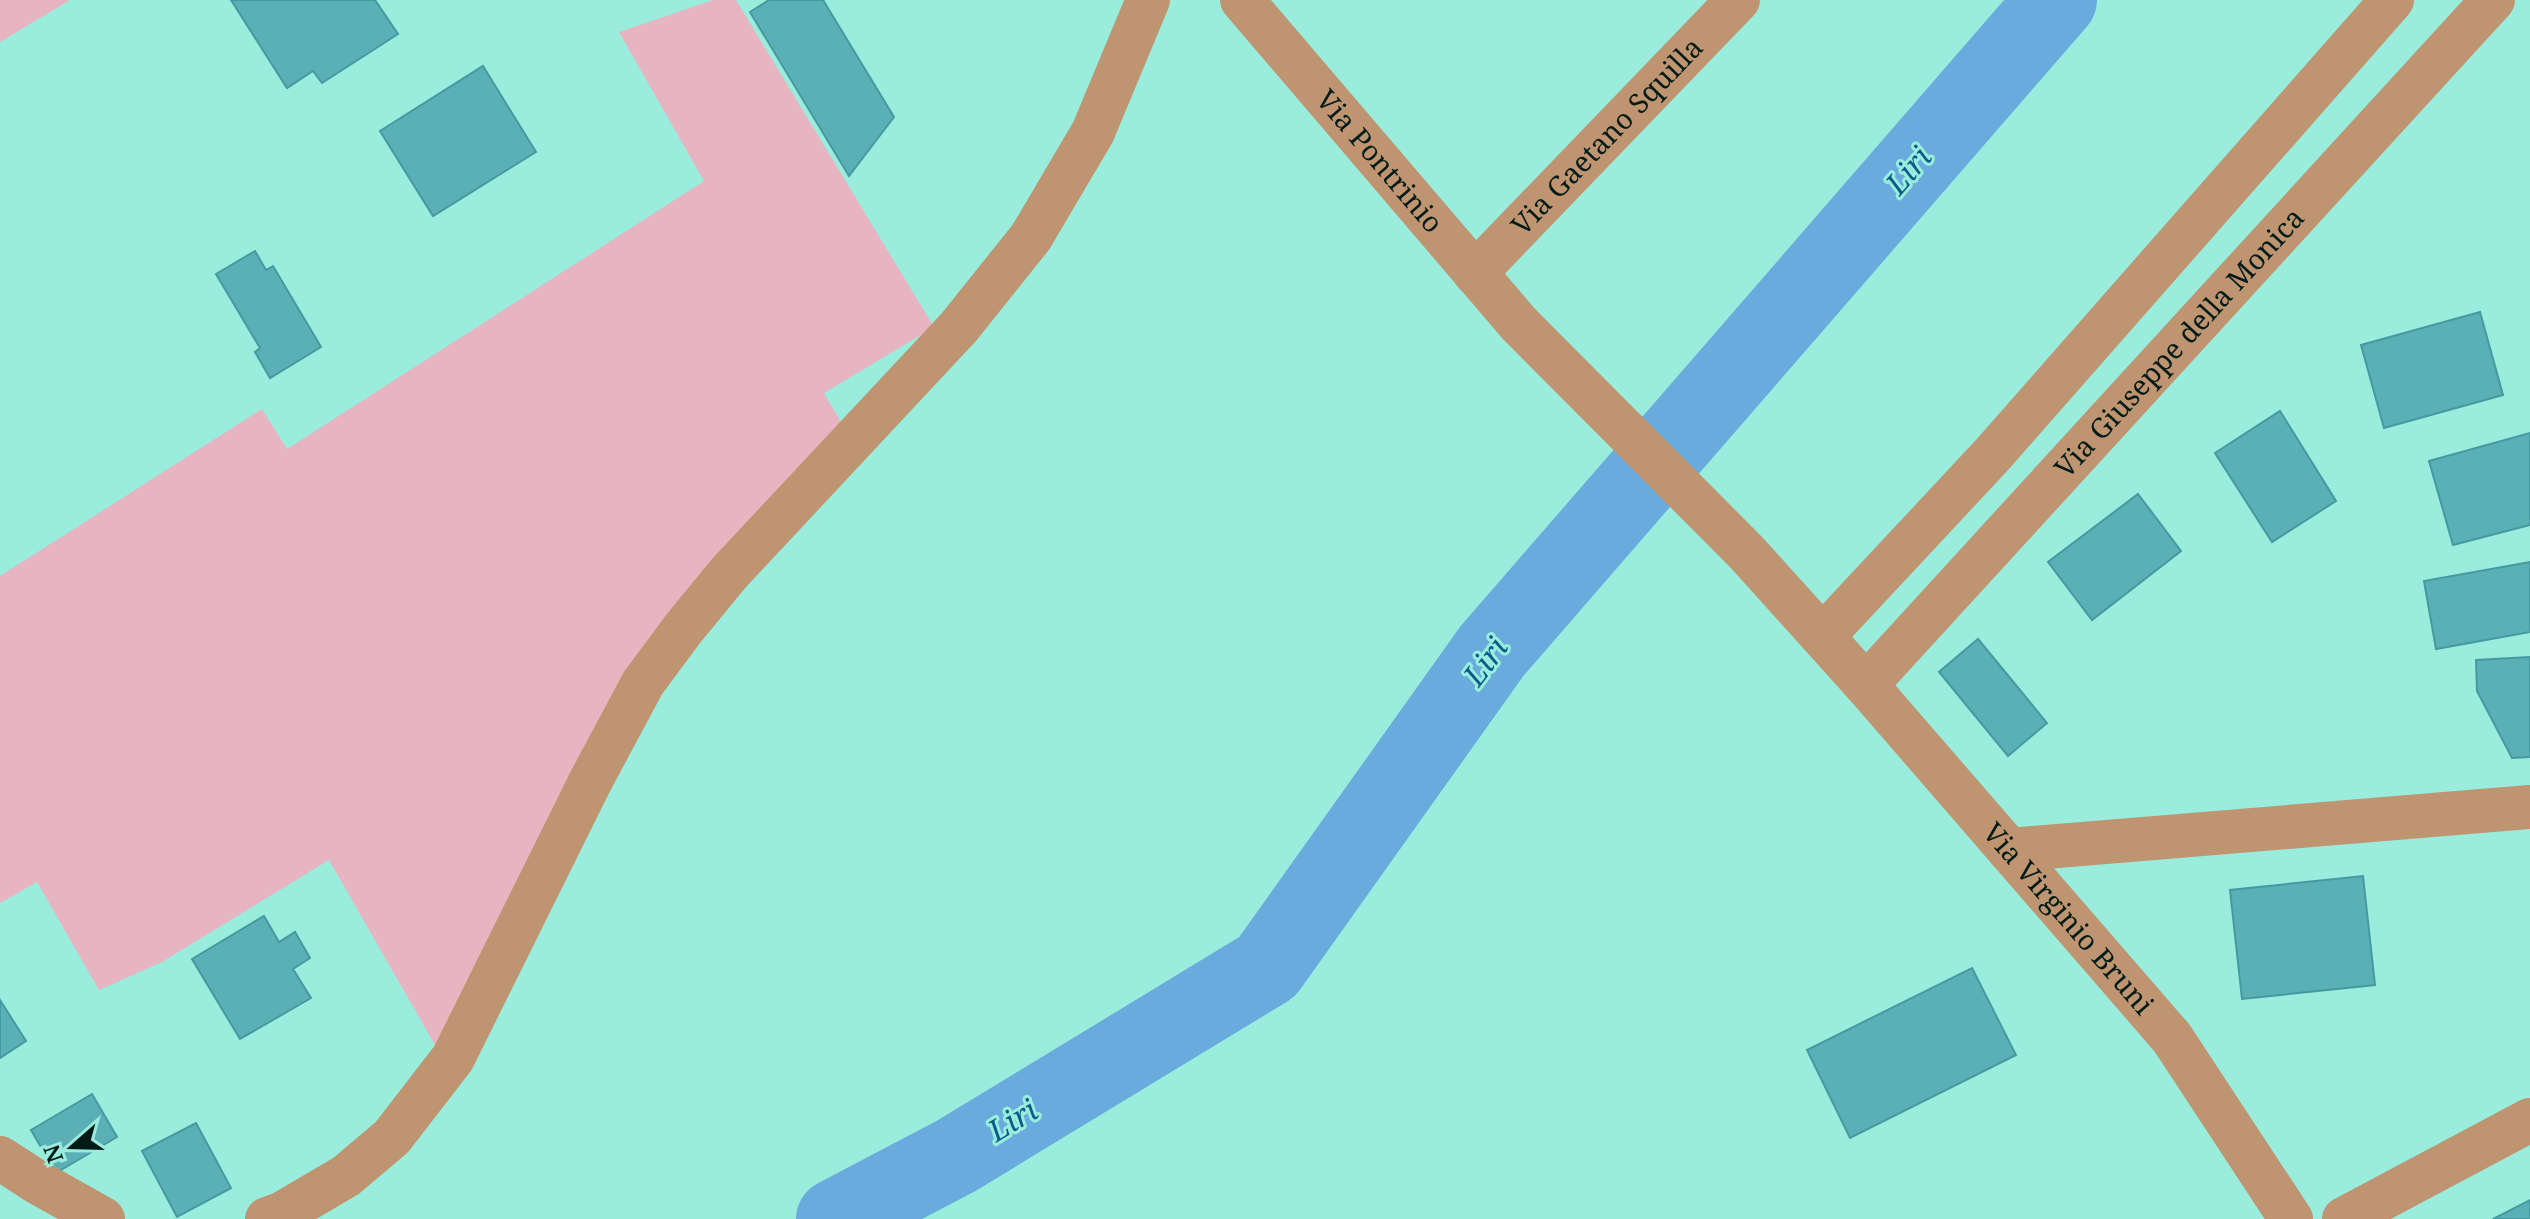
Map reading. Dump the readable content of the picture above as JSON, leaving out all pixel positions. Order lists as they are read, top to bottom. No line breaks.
{"streets":{"street":["Via Gaetano Squilla","Via Pontrinio","Via Giuseppe della Monica","Via Virginio Bruni"]},"crossings":[["Via Gaetano Squilla","Via Pontrinio"],["Via Pontrinio","Via Virginio Bruni"],["Via Giuseppe della Monica","Via Virginio Bruni"]],"water":["Liri"],"north":"left"}
